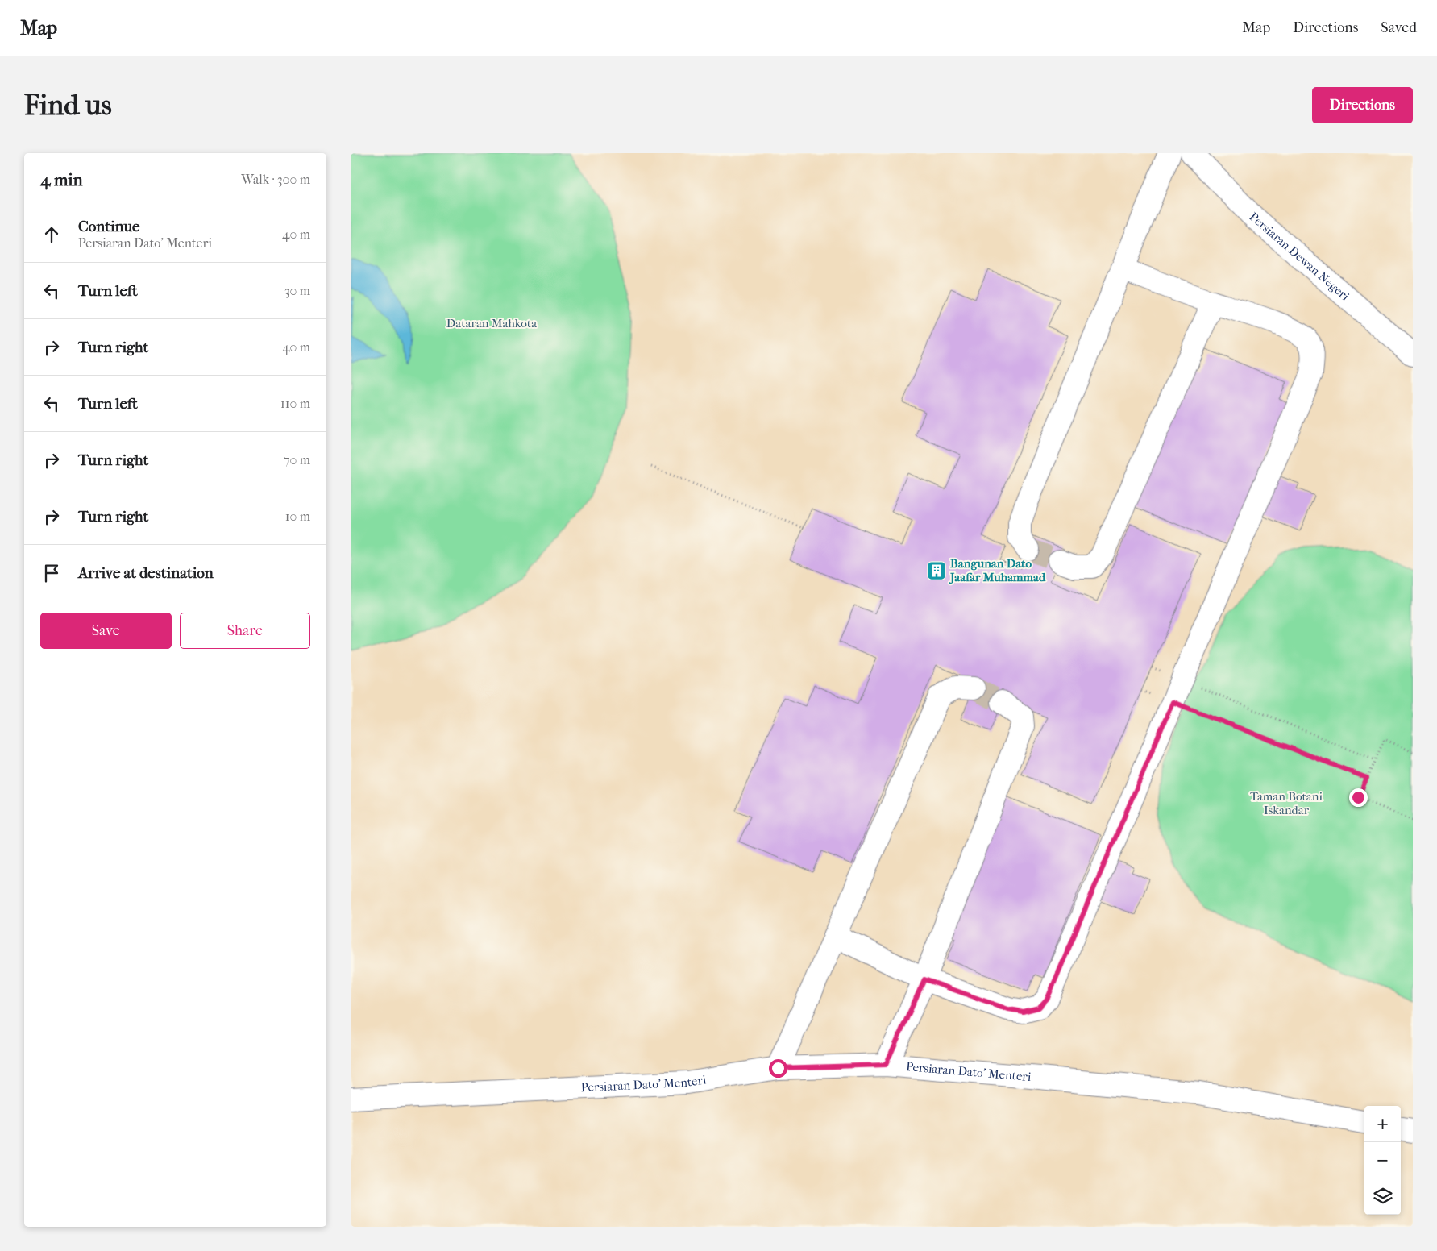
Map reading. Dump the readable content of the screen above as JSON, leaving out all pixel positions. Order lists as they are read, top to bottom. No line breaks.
{"streets":{"street":["Persiaran Dewan Negeri","Persiaran Dato' Menteri"]},"parks":["Dataran Mahkota","Taman Botani Iskandar"],"places":{"building":["Bangunan Dato Jaafar Muhammad"]},"page":{"header":"Map","nav":["Map","Directions","Saved"],"buttons":["Directions",["Save","Share"]],"title":"Find us","heading":["4 min","Walk · 300 m"],"list":[["Continue","Persiaran Dato' Menteri","40 m"],["Turn left","30 m"],["Turn right","40 m"],["Turn left","110 m"],["Turn right","70 m"],["Turn right","10 m"],"Arrive at destination"],"map_buttons":["+","−"]}}
